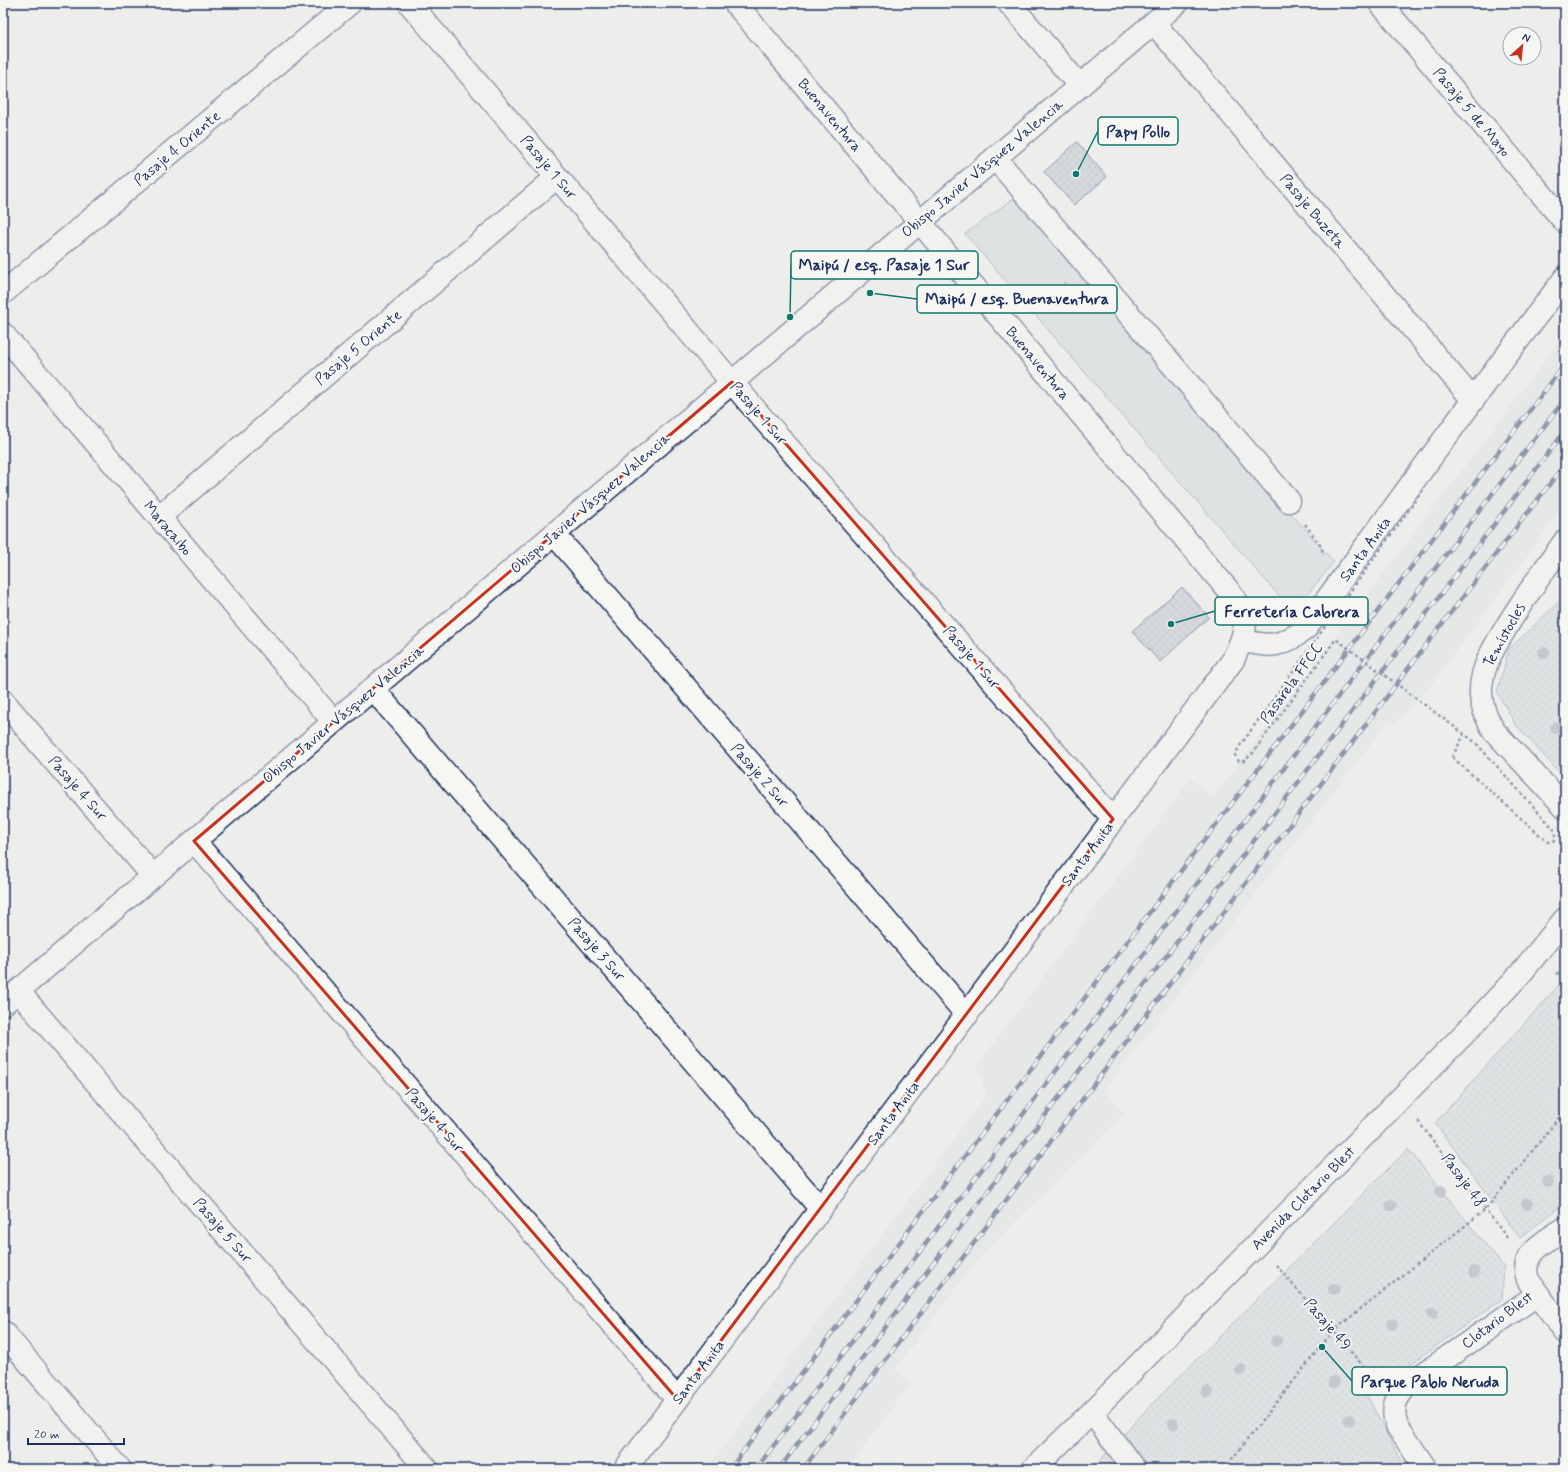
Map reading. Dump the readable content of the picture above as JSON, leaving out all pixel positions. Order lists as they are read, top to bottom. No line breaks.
{"streets":{"street":["Pasaje 5 de Mayo","Buenaventura","Pasaje 4 Oriente","Pasaje 1 Sur","Obispo Javier Vásquez Valencia","Pasaje Buzeta","Pasaje 5 Oriente","Maracaibo","Santa Anita","Temístocles","Pasaje 2 Sur","Pasaje 4 Sur","Pasaje 3 Sur","Avenida Clotario Blest","Pasaje 5 Sur","Clotario Blest"],"path":["Pasarela FFCC","Pasaje 48","Pasaje 49"]},"crossings":[["Buenaventura","Obispo Javier Vásquez Valencia"],["Buenaventura","Santa Anita"],["Pasaje 1 Sur","Obispo Javier Vásquez Valencia"],["Pasaje 1 Sur","Pasaje 5 Oriente"],["Pasaje 1 Sur","Santa Anita"],["Obispo Javier Vásquez Valencia","Pasaje Buzeta"],["Obispo Javier Vásquez Valencia","Maracaibo"],["Obispo Javier Vásquez Valencia","Pasaje 2 Sur"],["Obispo Javier Vásquez Valencia","Pasaje 4 Sur"],["Obispo Javier Vásquez Valencia","Pasaje 3 Sur"],["Obispo Javier Vásquez Valencia","Pasaje 5 Sur"],["Pasaje Buzeta","Santa Anita"],["Pasaje 5 Oriente","Maracaibo"],["Santa Anita","Pasaje 2 Sur"],["Santa Anita","Pasaje 4 Sur"],["Santa Anita","Pasaje 3 Sur"],["Pasaje 48","Avenida Clotario Blest"],["Pasaje 48","Clotario Blest"],["Avenida Clotario Blest","Pasaje 49"],["Clotario Blest","Pasaje 49"]],"places":["Papy Pollo","Maipú / esq. Buenaventura","Maipú / esq. Pasaje 1 Sur","Ferretería Cabrera","Parque Pablo Neruda"],"scale_bar":"20 m","north":"top right"}
